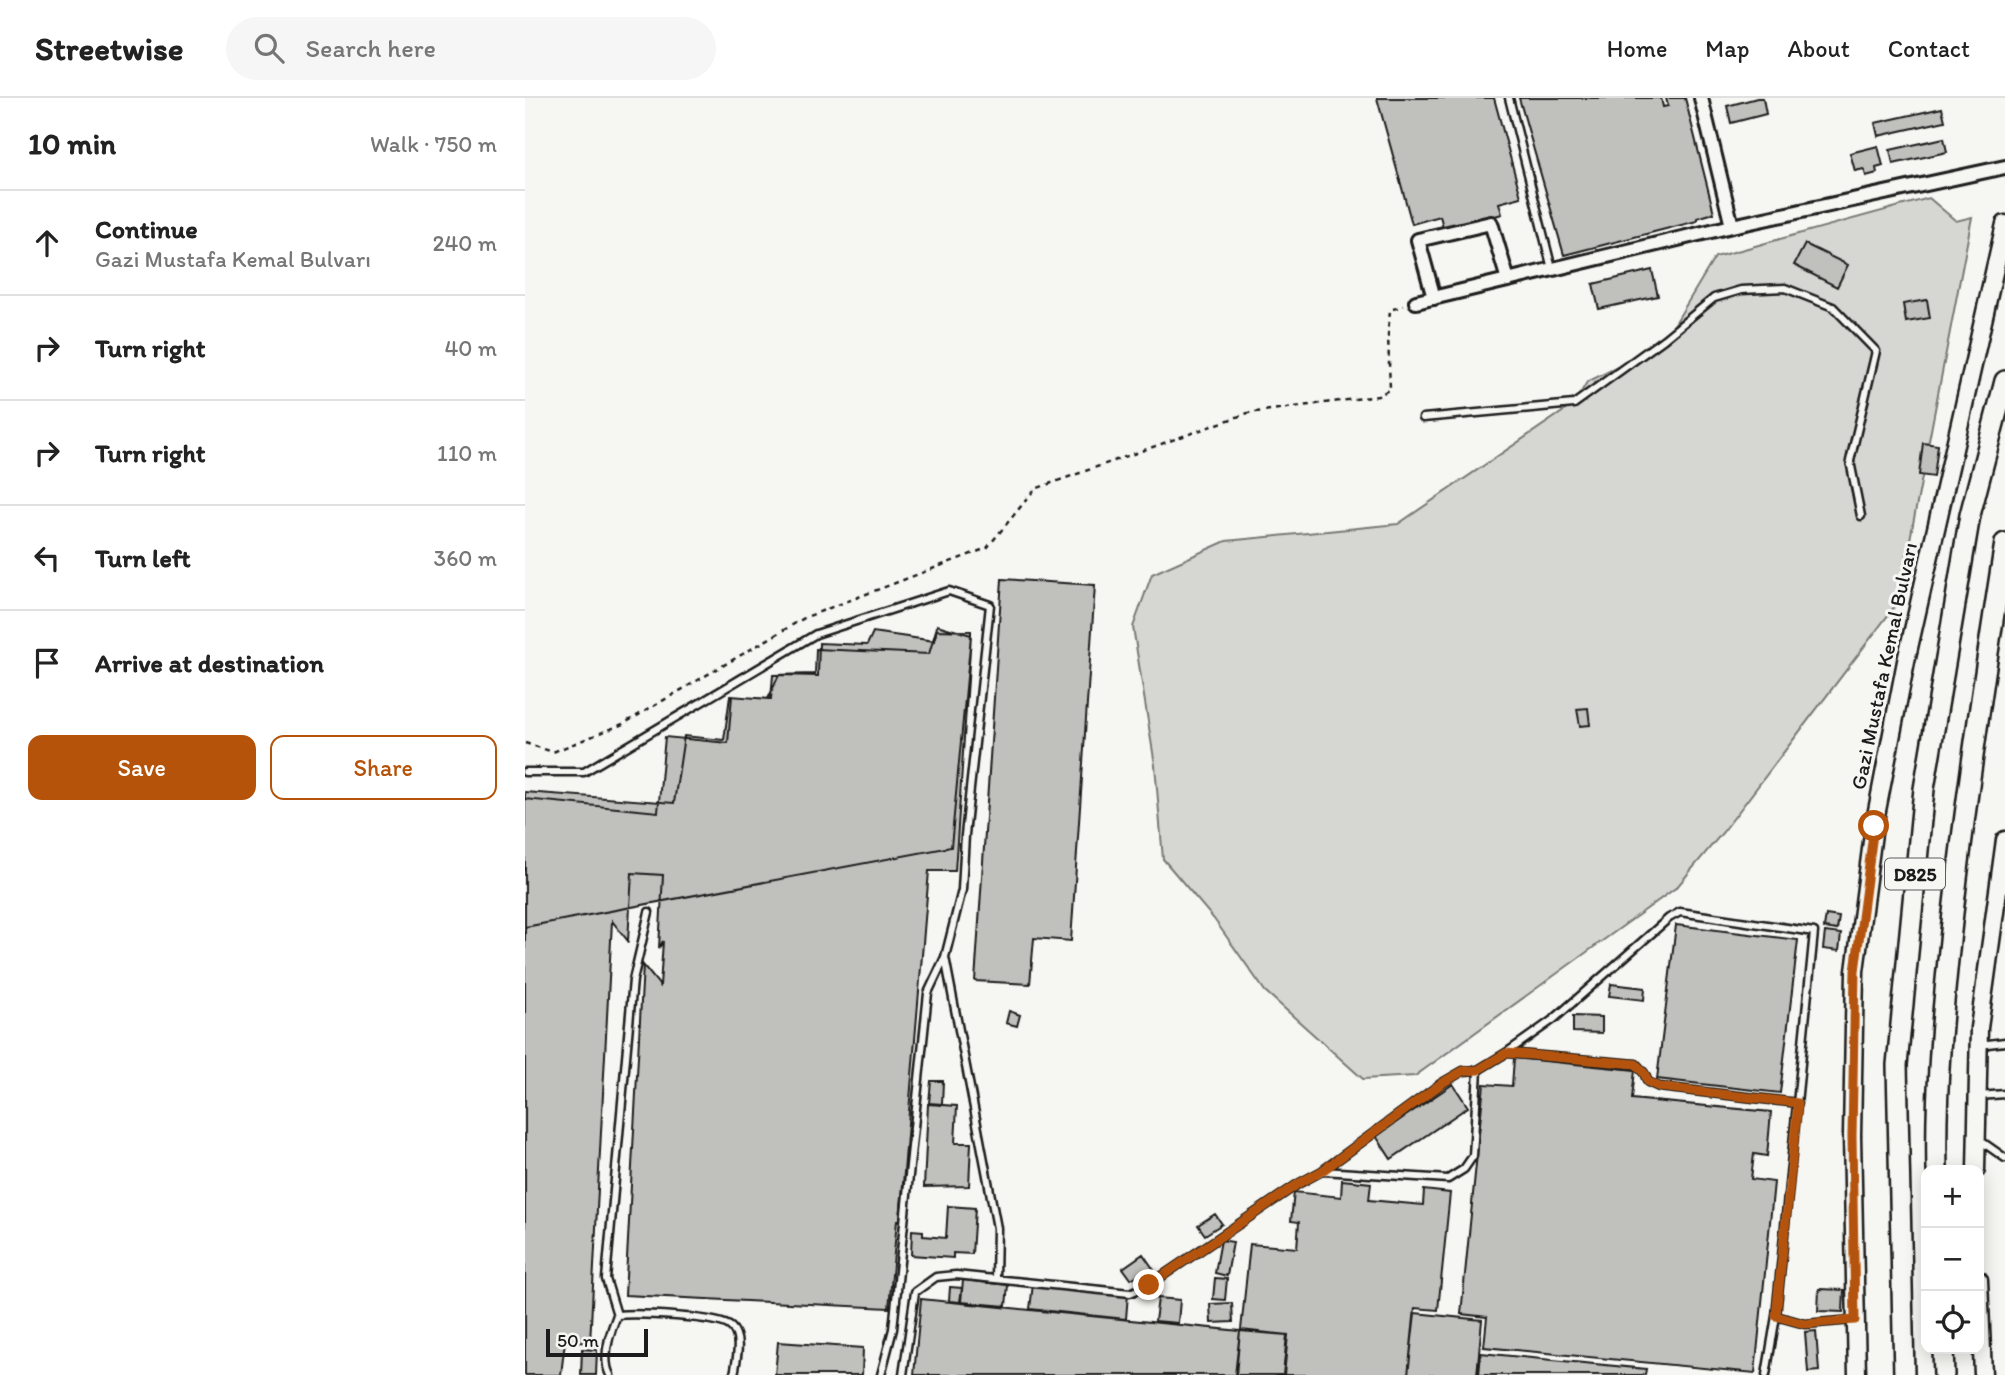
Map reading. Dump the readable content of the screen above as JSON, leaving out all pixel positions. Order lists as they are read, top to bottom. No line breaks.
{"streets":{"highway":["D825"],"street":["Gazi Mustafa Kemal Bulvarı"]},"scale_bar":"50 m","page":{"header":"Streetwise","search":"Search here","nav":["Home","Map","About","Contact"],"heading":["10 min","Walk · 750 m"],"list":[["Continue","Gazi Mustafa Kemal Bulvarı","240 m"],["Turn right","40 m"],["Turn right","110 m"],["Turn left","360 m"],"Arrive at destination"],"buttons":["Save","Share"],"map_buttons":["+","−"],"scale":"50 m"}}
